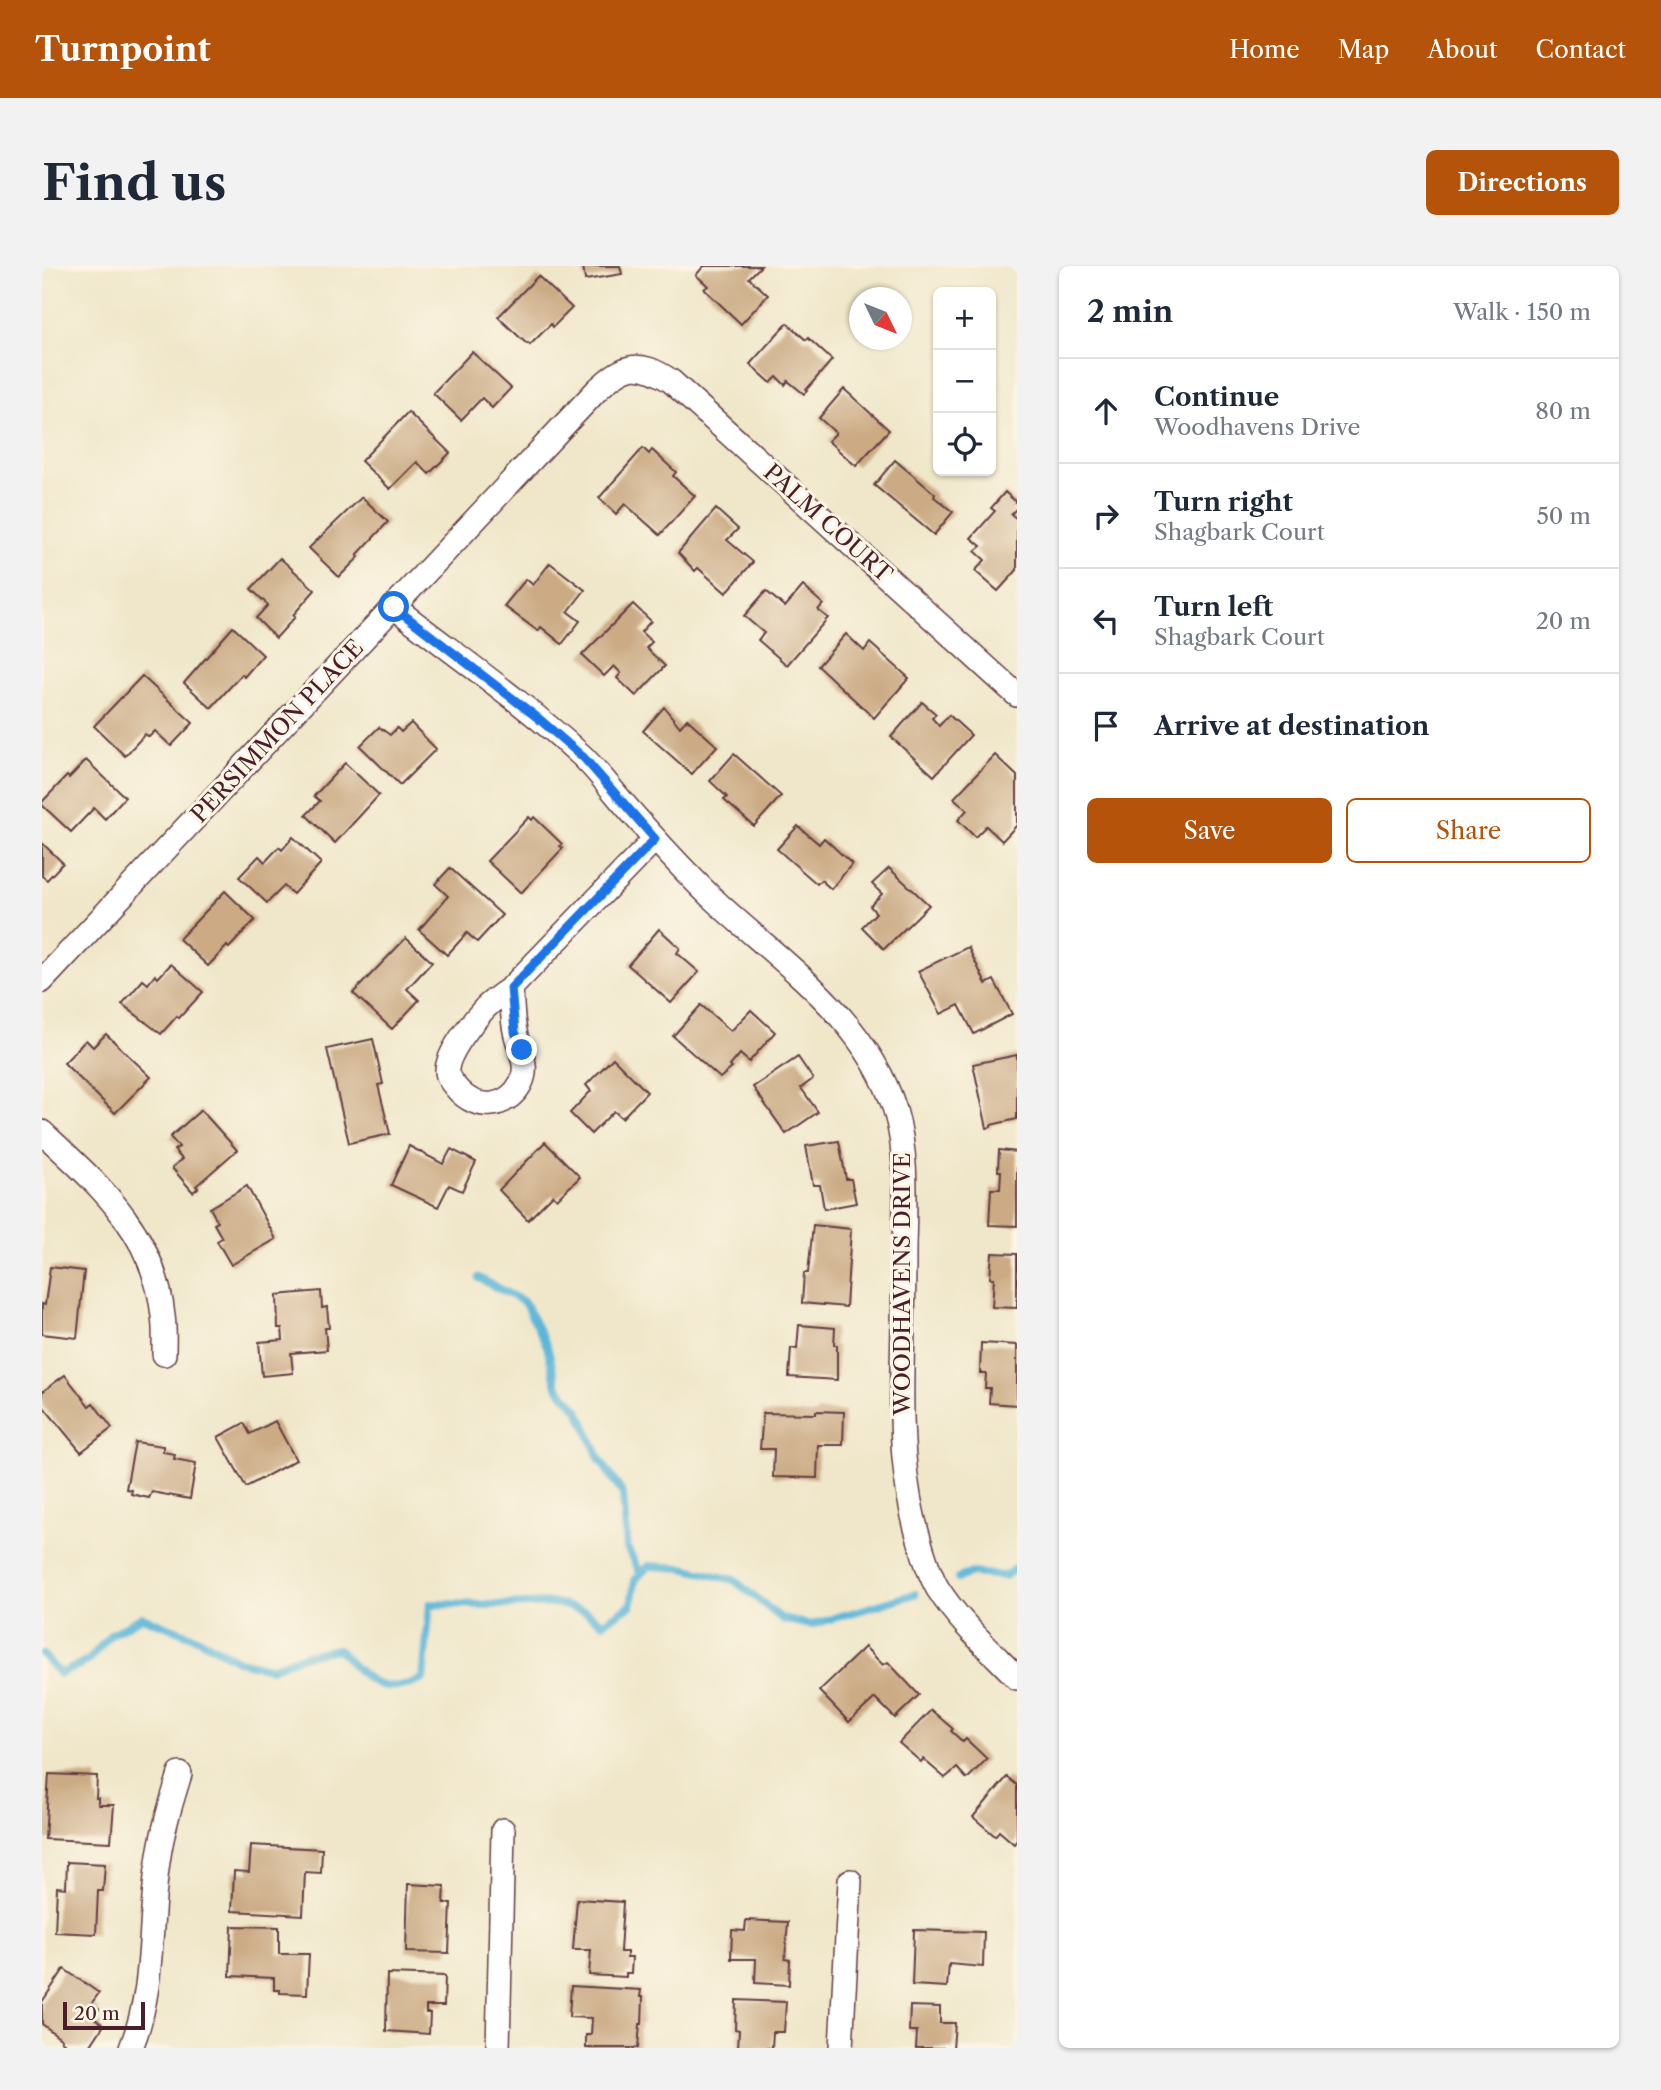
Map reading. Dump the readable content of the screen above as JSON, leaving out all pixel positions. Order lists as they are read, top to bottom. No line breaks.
{"streets":{"street":["PALM COURT","PERSIMMON PLACE","WOODHAVENS DRIVE"]},"crossings":[["PALM COURT","PERSIMMON PLACE"],["PERSIMMON PLACE","WOODHAVENS DRIVE"]],"scale_bar":"20 m","north":"bottom right","page":{"header":"Turnpoint","nav":["Home","Map","About","Contact"],"buttons":["Directions",["Save","Share"]],"title":"Find us","heading":["2 min","Walk · 150 m"],"map_buttons":["+","−"],"list":[["Continue","Woodhavens Drive","80 m"],["Turn right","Shagbark Court","50 m"],["Turn left","Shagbark Court","20 m"],"Arrive at destination"],"scale":"20 m"}}
